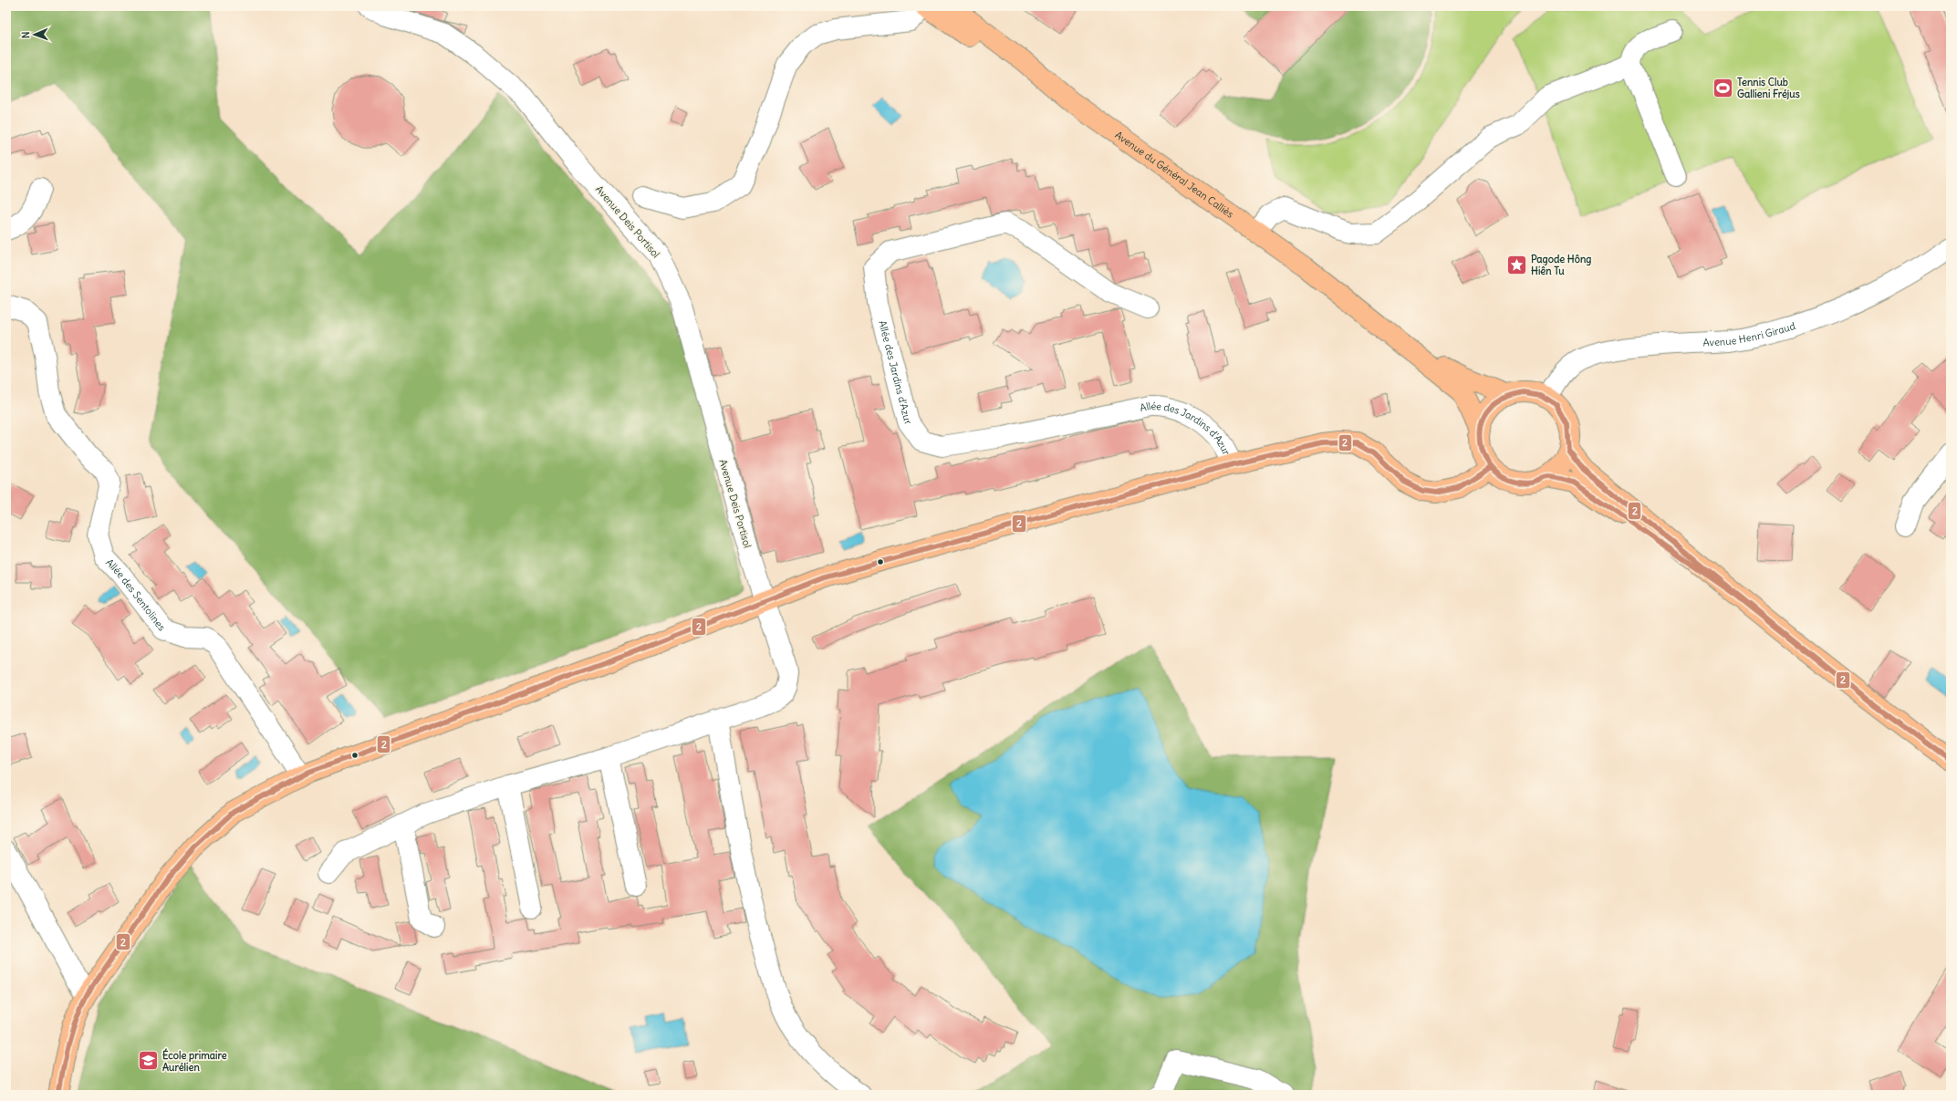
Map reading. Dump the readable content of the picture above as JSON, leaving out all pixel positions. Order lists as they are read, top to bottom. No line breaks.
{"streets":{"main road":["Avenue du Général Jean Calliès"],"street":["Avenue Deis Portisol","Avenue Henri Giraud","Allée des Jardins d'Azur","Allée des Sentolines"]},"crossings":[["Avenue du Général Jean Calliès","Avenue Henri Giraud"]],"places":{"sports":["Tennis Club Gallieni Fréjus"],"place":["Pagode Hông Hiên Tu"],"school or university":["École primaire Aurélien"]},"lines":["transit line 2"],"north":"left"}
